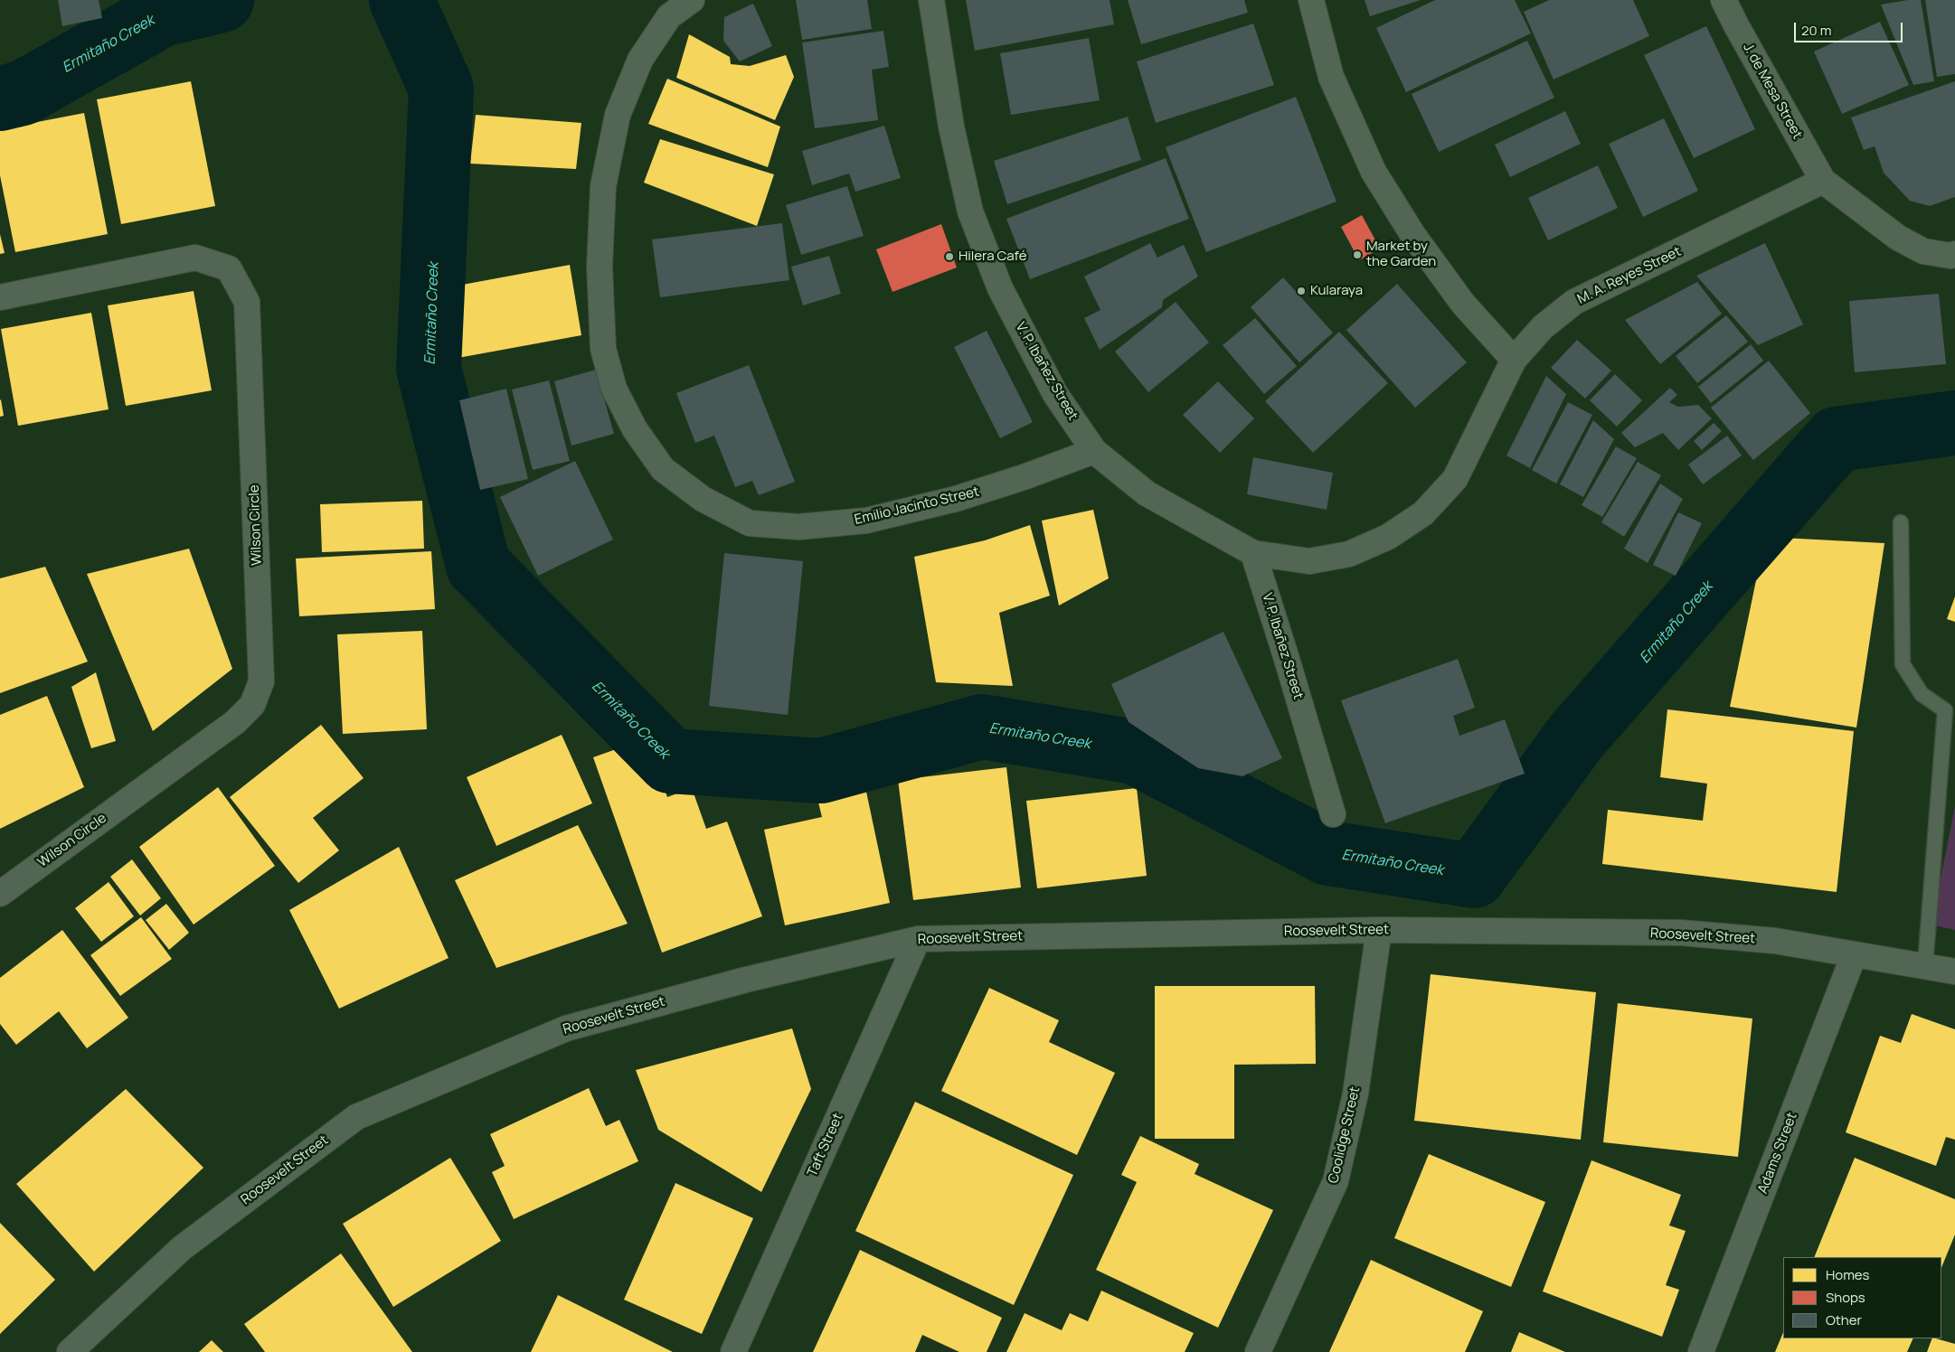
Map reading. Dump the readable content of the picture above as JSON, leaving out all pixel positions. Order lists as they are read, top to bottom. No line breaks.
{"streets":{"street":["J. de Mesa Street","M. A. Reyes Street","V. P. Ibañez Street","Emilio Jacinto Street","Wilson Circle","Roosevelt Street","Coolidge Street","Taft Street","Adams Street"]},"crossings":[["J. de Mesa Street","M. A. Reyes Street"],["M. A. Reyes Street","V. P. Ibañez Street"],["V. P. Ibañez Street","Emilio Jacinto Street"],["Roosevelt Street","Coolidge Street"],["Roosevelt Street","Taft Street"],["Roosevelt Street","Adams Street"]],"water":["Ermitaño Creek"],"places":["Market by the Garden","Hilera Café","Kularaya"],"legend":["Homes","Shops","Other"],"scale_bar":"20 m"}
